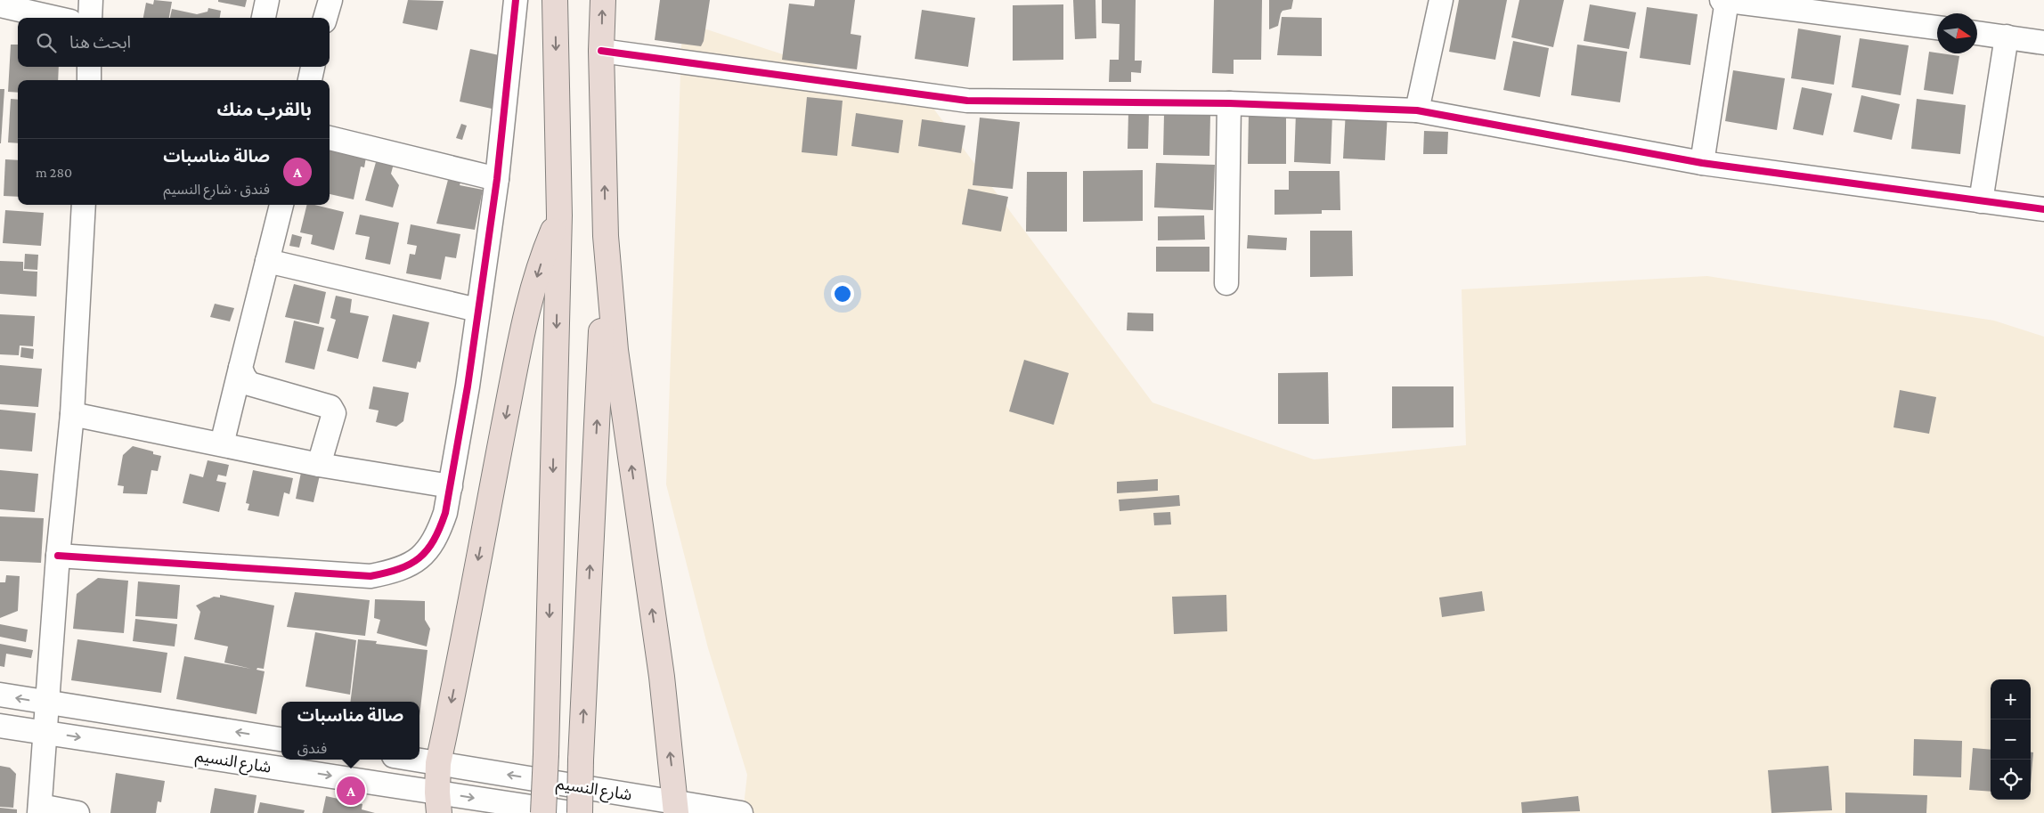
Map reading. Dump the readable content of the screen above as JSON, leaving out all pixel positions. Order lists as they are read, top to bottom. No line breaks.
{"streets":{"street":["شارع النسيم"]},"north":"right","page":{"search":"ابحث هنا","heading":"بالقرب منك","list":[{"mark":"A","name":"صالة مناسبات","note":"فندق · شارع النسيم","value":"280 m"}],"map_buttons":["+","−"],"popup":["صالة مناسبات","فندق"],"pins":"A"}}
